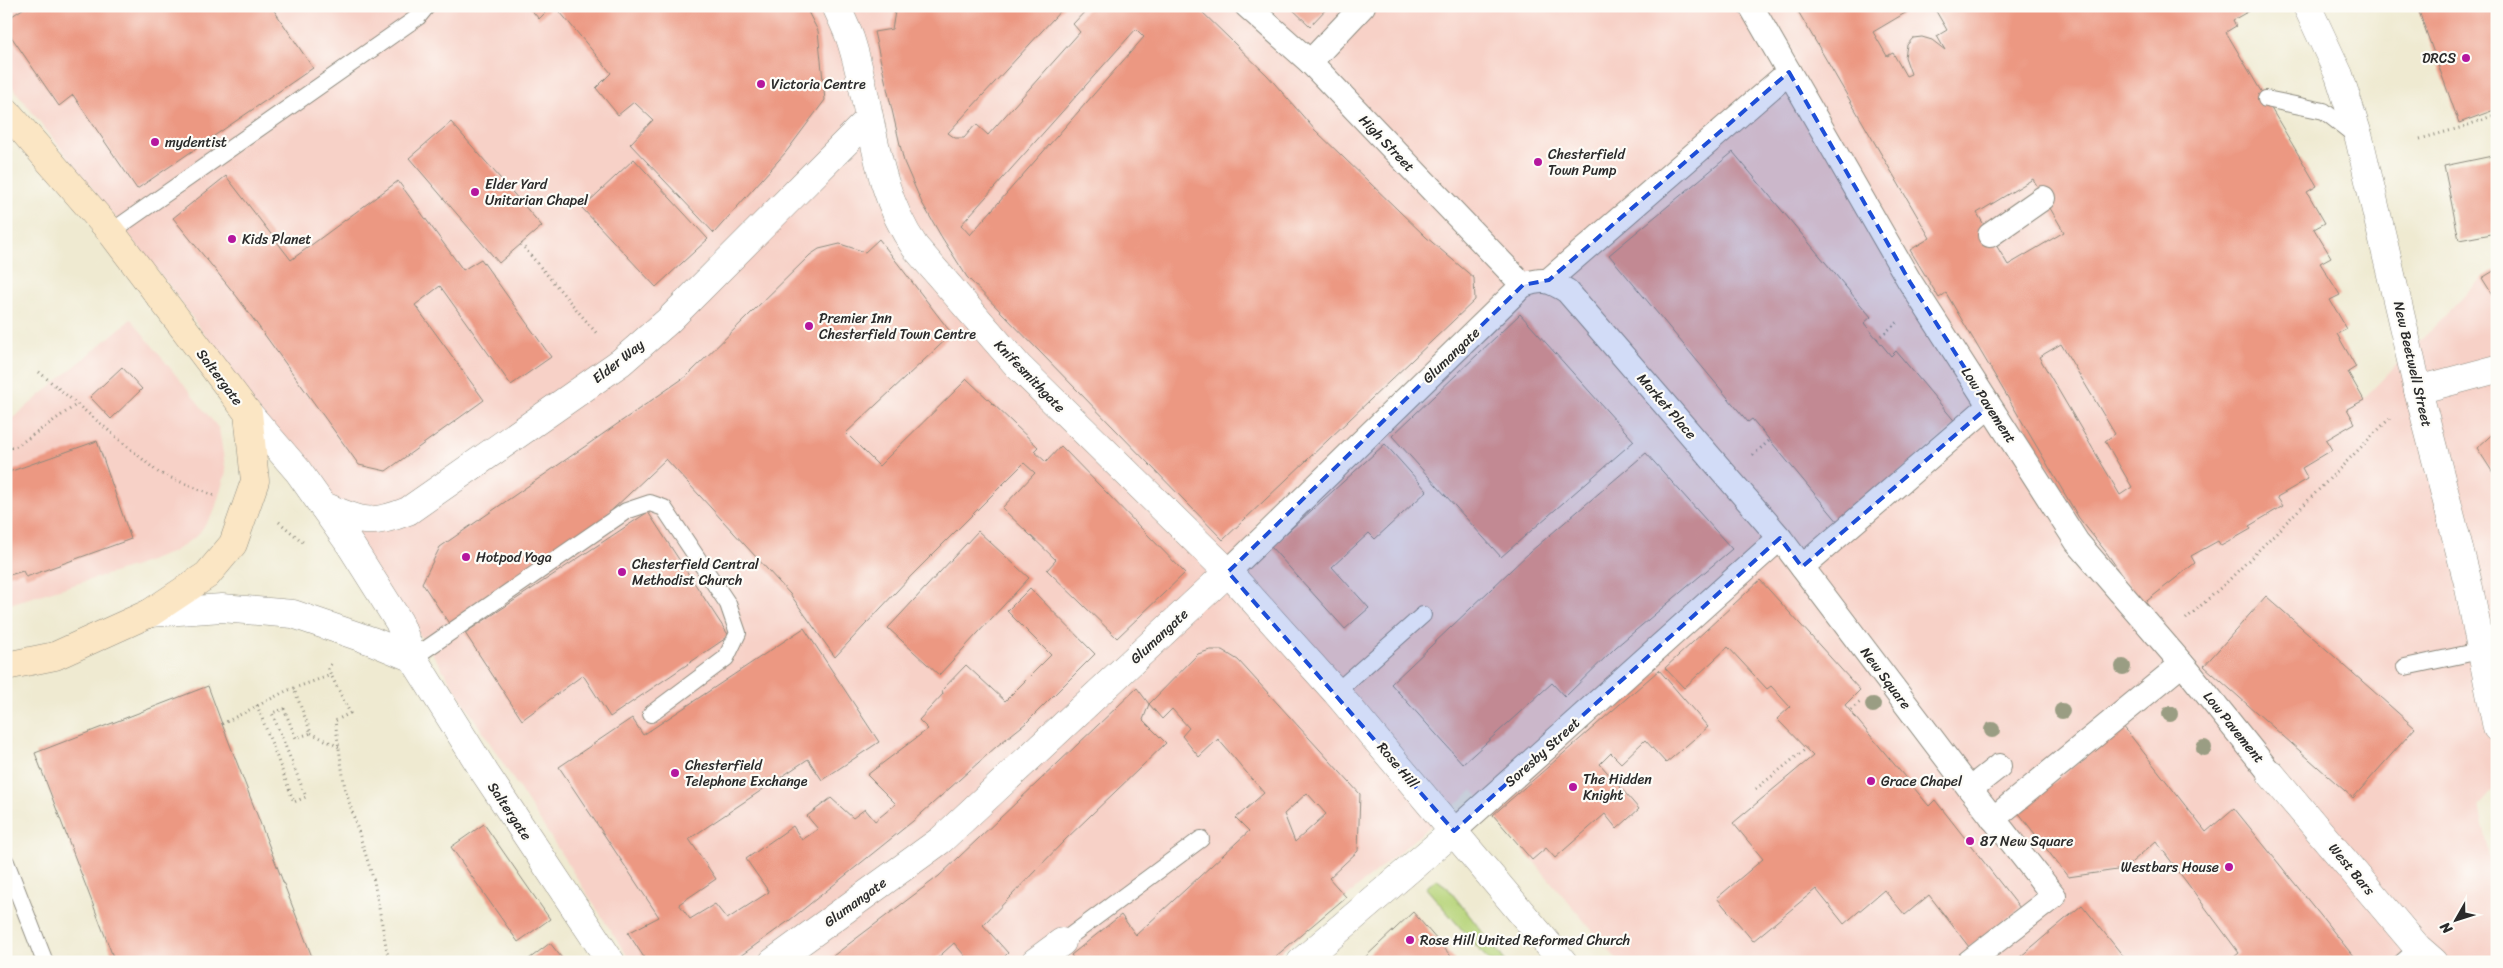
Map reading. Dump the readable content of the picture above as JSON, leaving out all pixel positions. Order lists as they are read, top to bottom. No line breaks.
{"streets":{"main road":["Saltergate"],"street":["High Street","Glumangate","Elder Way","New Beetwell Street","Knifesmithgate","Low Pavement","Market Place","New Square","Soresby Street","Rose Hill","West Bars"]},"crossings":[["High Street","Glumangate"],["Glumangate","Knifesmithgate"],["Glumangate","Rose Hill"],["Elder Way","Knifesmithgate"],["Elder Way","Saltergate"],["Knifesmithgate","Rose Hill"],["Low Pavement","West Bars"],["Market Place","New Square"],["Market Place","Soresby Street"],["New Square","Soresby Street"],["Soresby Street","Rose Hill"]],"places":["DRCS","Victoria Centre","mydentist","Chesterfield Town Pump","Elder Yard Unitarian Chapel","Kids Planet","Premier Inn Chesterfield Town Centre","Hotpod Yoga","Chesterfield Central Methodist Church","Chesterfield Telephone Exchange","Grace Chapel","The Hidden Knight","87 New Square","Westbars House","Rose Hill United Reformed Church"],"north":"bottom left"}
